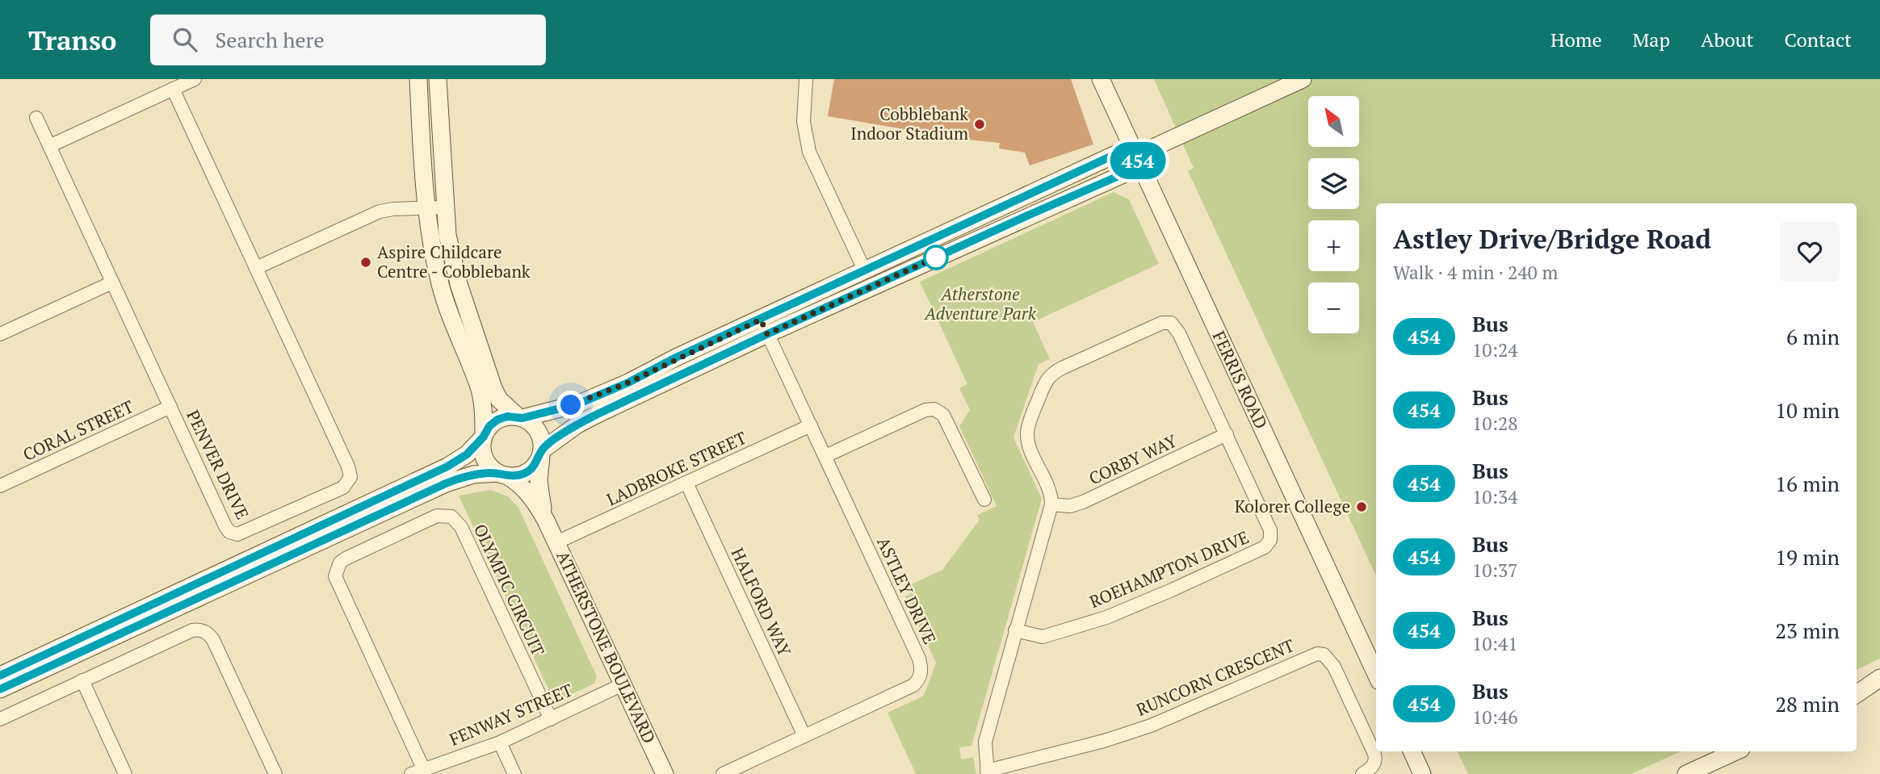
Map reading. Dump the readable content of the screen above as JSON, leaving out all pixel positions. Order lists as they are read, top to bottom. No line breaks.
{"streets":{"street":["FERRIS ROAD","CORAL STREET","CORBY WAY","PENVER DRIVE","LADBROKE STREET","ROEHAMPTON DRIVE","OLYMPIC CIRCUIT","ASTLEY DRIVE","HALFORD WAY","ATHERSTONE BOULEVARD","RUNCORN CRESCENT","FENWAY STREET"]},"crossings":[["CORAL STREET","PENVER DRIVE"],["CORBY WAY","ROEHAMPTON DRIVE"],["LADBROKE STREET","ASTLEY DRIVE"],["LADBROKE STREET","HALFORD WAY"],["LADBROKE STREET","ATHERSTONE BOULEVARD"],["OLYMPIC CIRCUIT","FENWAY STREET"],["ASTLEY DRIVE","HALFORD WAY"],["ATHERSTONE BOULEVARD","FENWAY STREET"]],"parks":["Atherstone Adventure Park"],"places":["Cobblebank Indoor Stadium","Aspire Childcare Centre - Cobblebank","Kolorer College"],"lines":["bus line 454"],"north":"top left","page":{"header":"Transo","search":"Search here","nav":["Home","Map","About","Contact"],"on_map":"454","map_buttons":["+","−"],"heading":["Astley Drive/Bridge Road","Walk · 4 min · 240 m"],"list":[{"mark":"454","name":"Bus","note":"10:24","value":"6 min"},{"mark":"454","name":"Bus","note":"10:28","value":"10 min"},{"mark":"454","name":"Bus","note":"10:34","value":"16 min"},{"mark":"454","name":"Bus","note":"10:37","value":"19 min"},{"mark":"454","name":"Bus","note":"10:41","value":"23 min"},{"mark":"454","name":"Bus","note":"10:46","value":"28 min"}]}}
